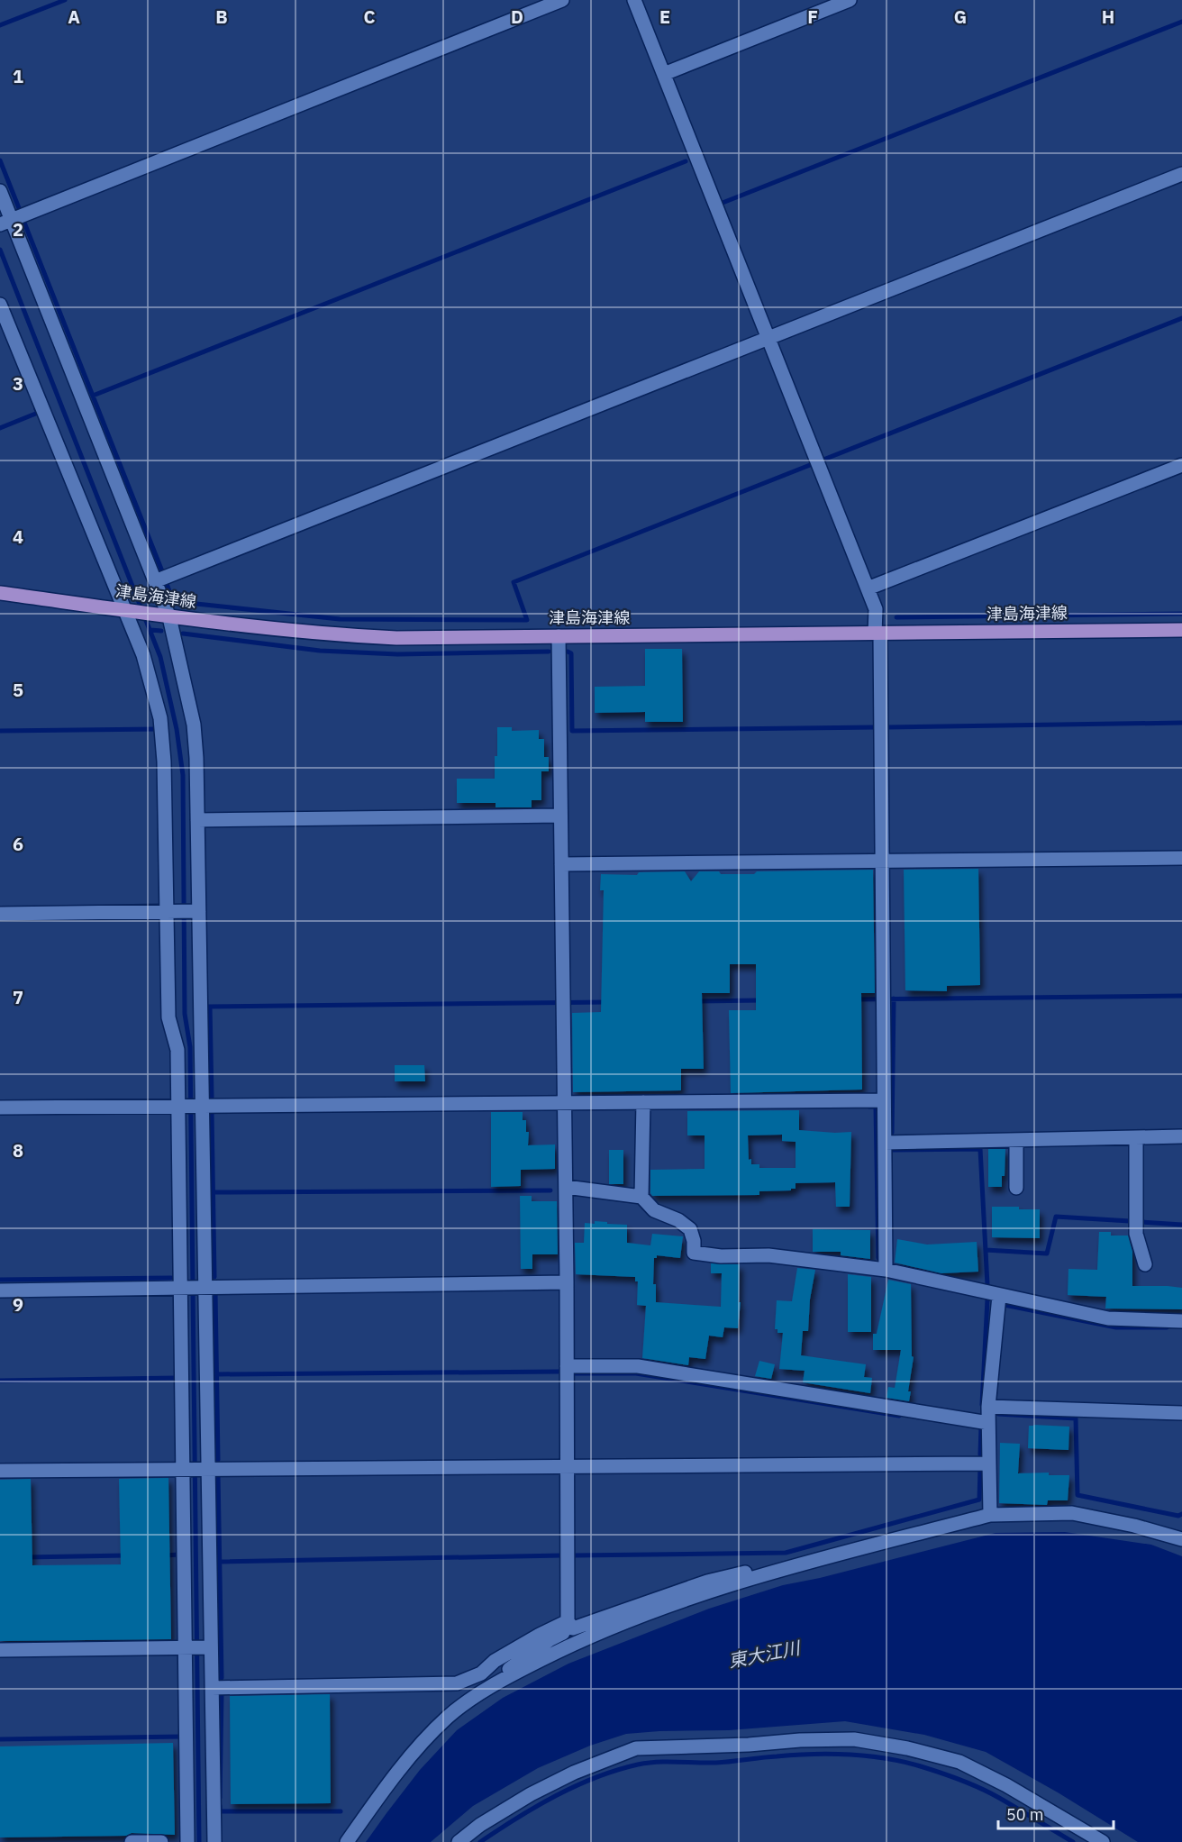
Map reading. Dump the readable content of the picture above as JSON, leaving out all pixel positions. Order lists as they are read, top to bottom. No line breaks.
{"streets":{"main road":["津島海津線"]},"water":["東大江川"],"scale_bar":"50 m","grid":{"columns":["A","B","C","D","E","F","G","H"],"rows":["1","2","3","4","5","6","7","8","9"]}}
